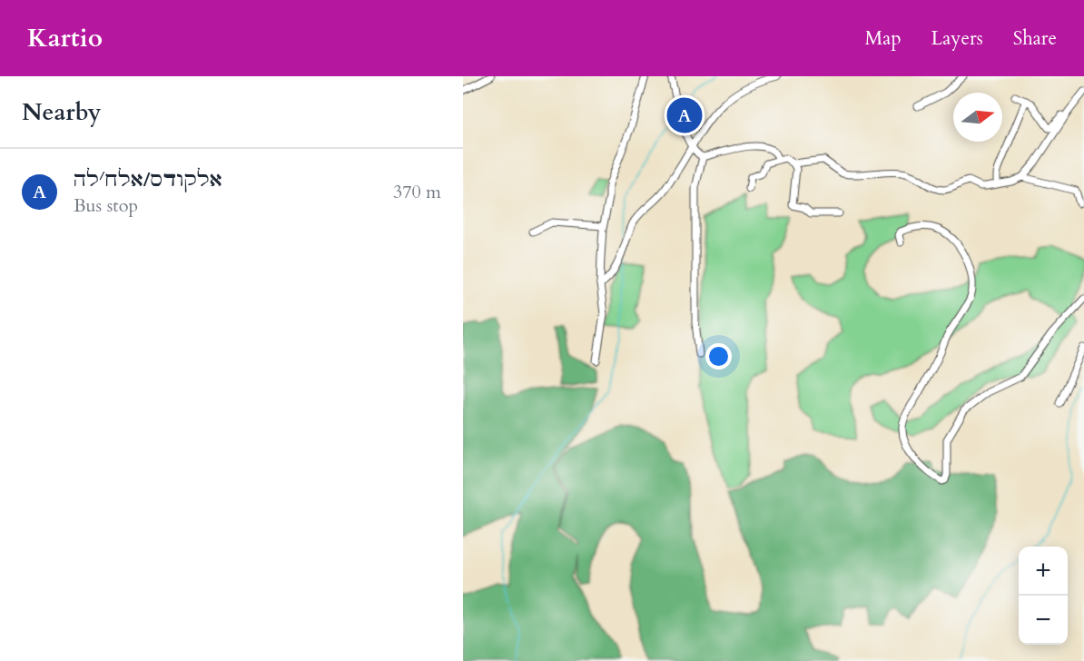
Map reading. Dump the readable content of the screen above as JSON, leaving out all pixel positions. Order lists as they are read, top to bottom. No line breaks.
{"north":"right","page":{"header":"Kartio","nav":["Map","Layers","Share"],"heading":"Nearby","pins":"A","list":[{"mark":"A","name":"אלקודס/אלח׳לה","note":"Bus stop","value":"370 m"}],"map_buttons":["+","−"]}}
